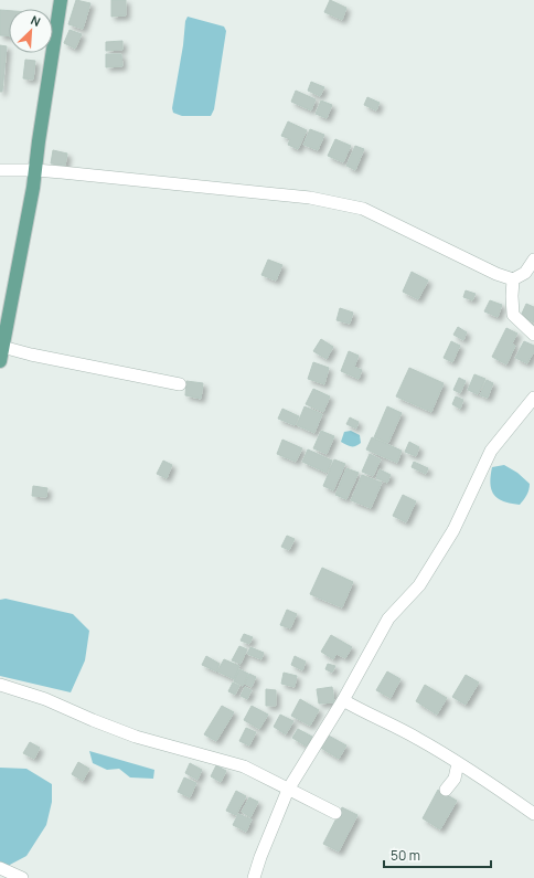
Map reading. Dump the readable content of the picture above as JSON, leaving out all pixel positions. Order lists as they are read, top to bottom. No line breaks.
{"scale_bar":"50 m","north":"top right"}
